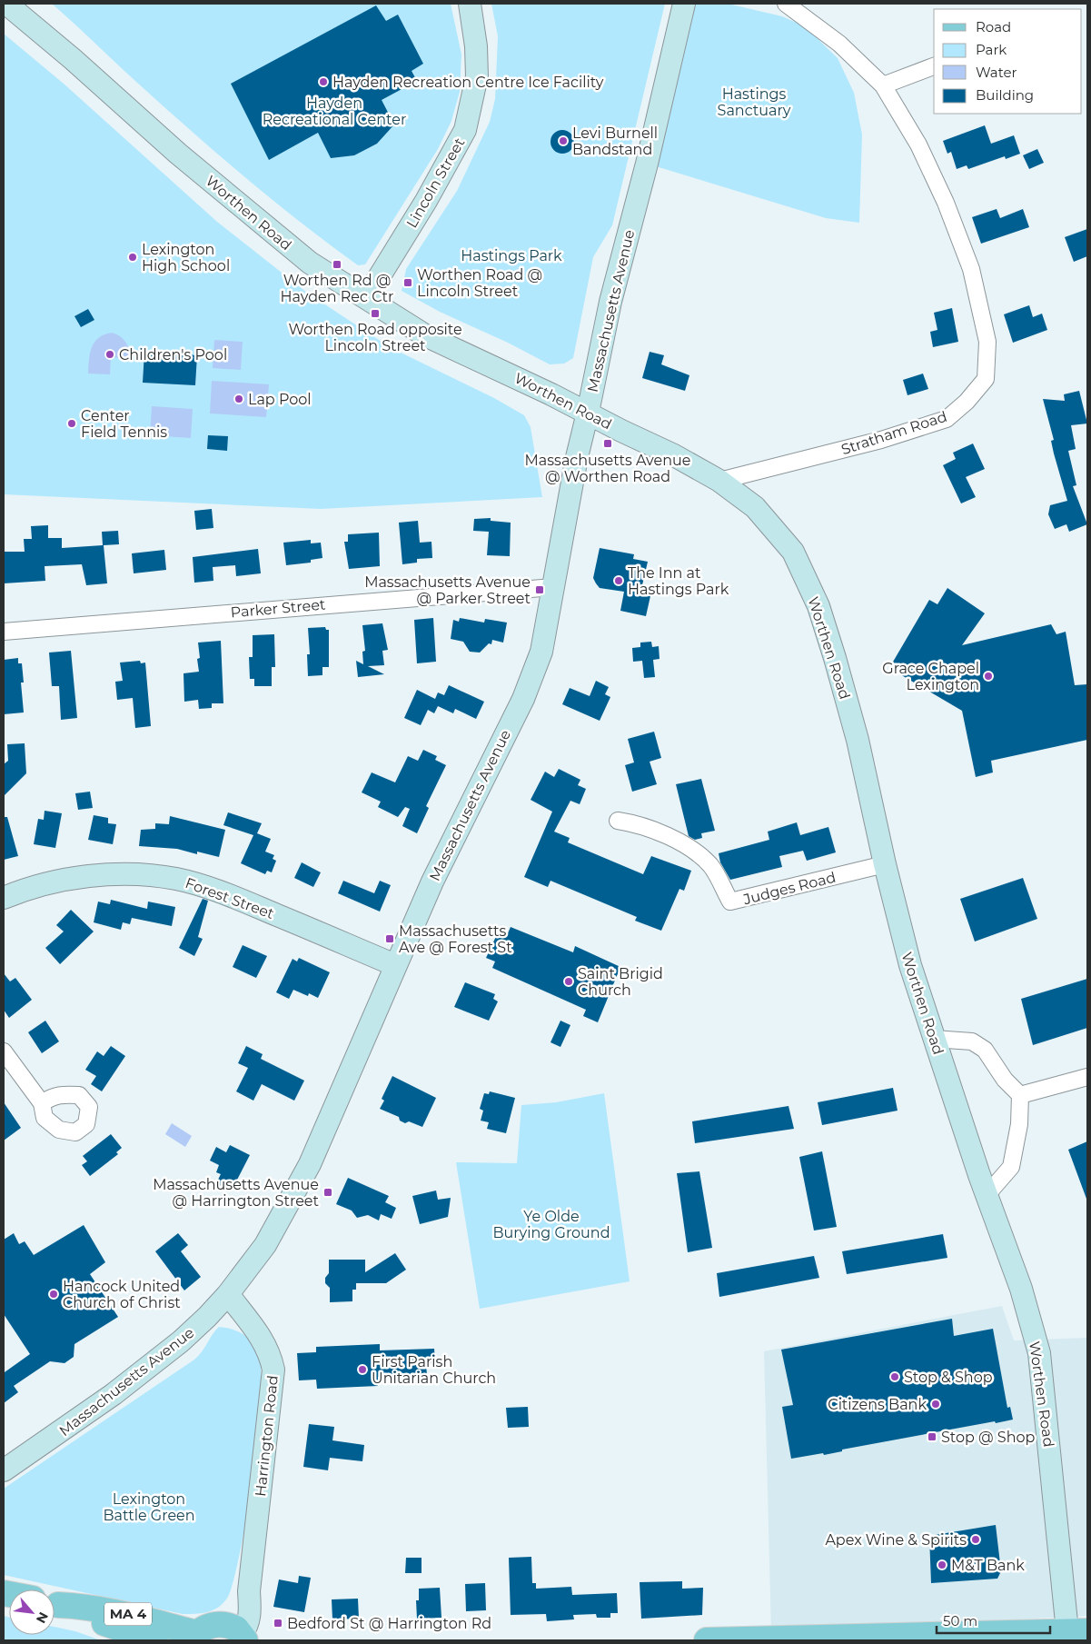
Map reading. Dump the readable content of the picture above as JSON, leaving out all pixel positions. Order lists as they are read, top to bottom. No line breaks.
{"streets":{"main road":["Lincoln Street","Worthen Road","Massachusetts Avenue","Forest Street","Harrington Road","MA 4"],"street":["Stratham Road","Parker Street","Judges Road"]},"crossings":[["Lincoln Street","Worthen Road"],["Worthen Road","Massachusetts Avenue"],["Worthen Road","Stratham Road"],["Worthen Road","Judges Road"],["Massachusetts Avenue","Parker Street"],["Massachusetts Avenue","Forest Street"],["Massachusetts Avenue","Harrington Road"]],"parks":["Hastings Sanctuary","Hayden Recreational Center","Hastings Park","Ye Olde Burying Ground","Lexington Battle Green"],"places":{"other":["Hayden Recreation Centre Ice Facility","Levi Burnell Bandstand","Lexington High School","Children's Pool","Lap Pool","Center Field Tennis","The Inn at Hastings Park","Grace Chapel Lexington","Saint Brigid Church","Hancock United Church of Christ","First Parish Unitarian Church","Stop & Shop","Citizens Bank","Apex Wine & Spirits","M&T Bank"],"transit":["Worthen Rd @ Hayden Rec Ctr","Worthen Road @ Lincoln Street","Worthen Road opposite Lincoln Street","Massachusetts Avenue @ Worthen Road","Massachusetts Avenue @ Parker Street","Massachusetts Ave @ Forest St","Massachusetts Avenue @ Harrington Street","Stop @ Shop","Bedford St @ Harrington Rd"]},"legend":["Road","Park","Water","Building"],"scale_bar":"50 m","north":"bottom right"}
